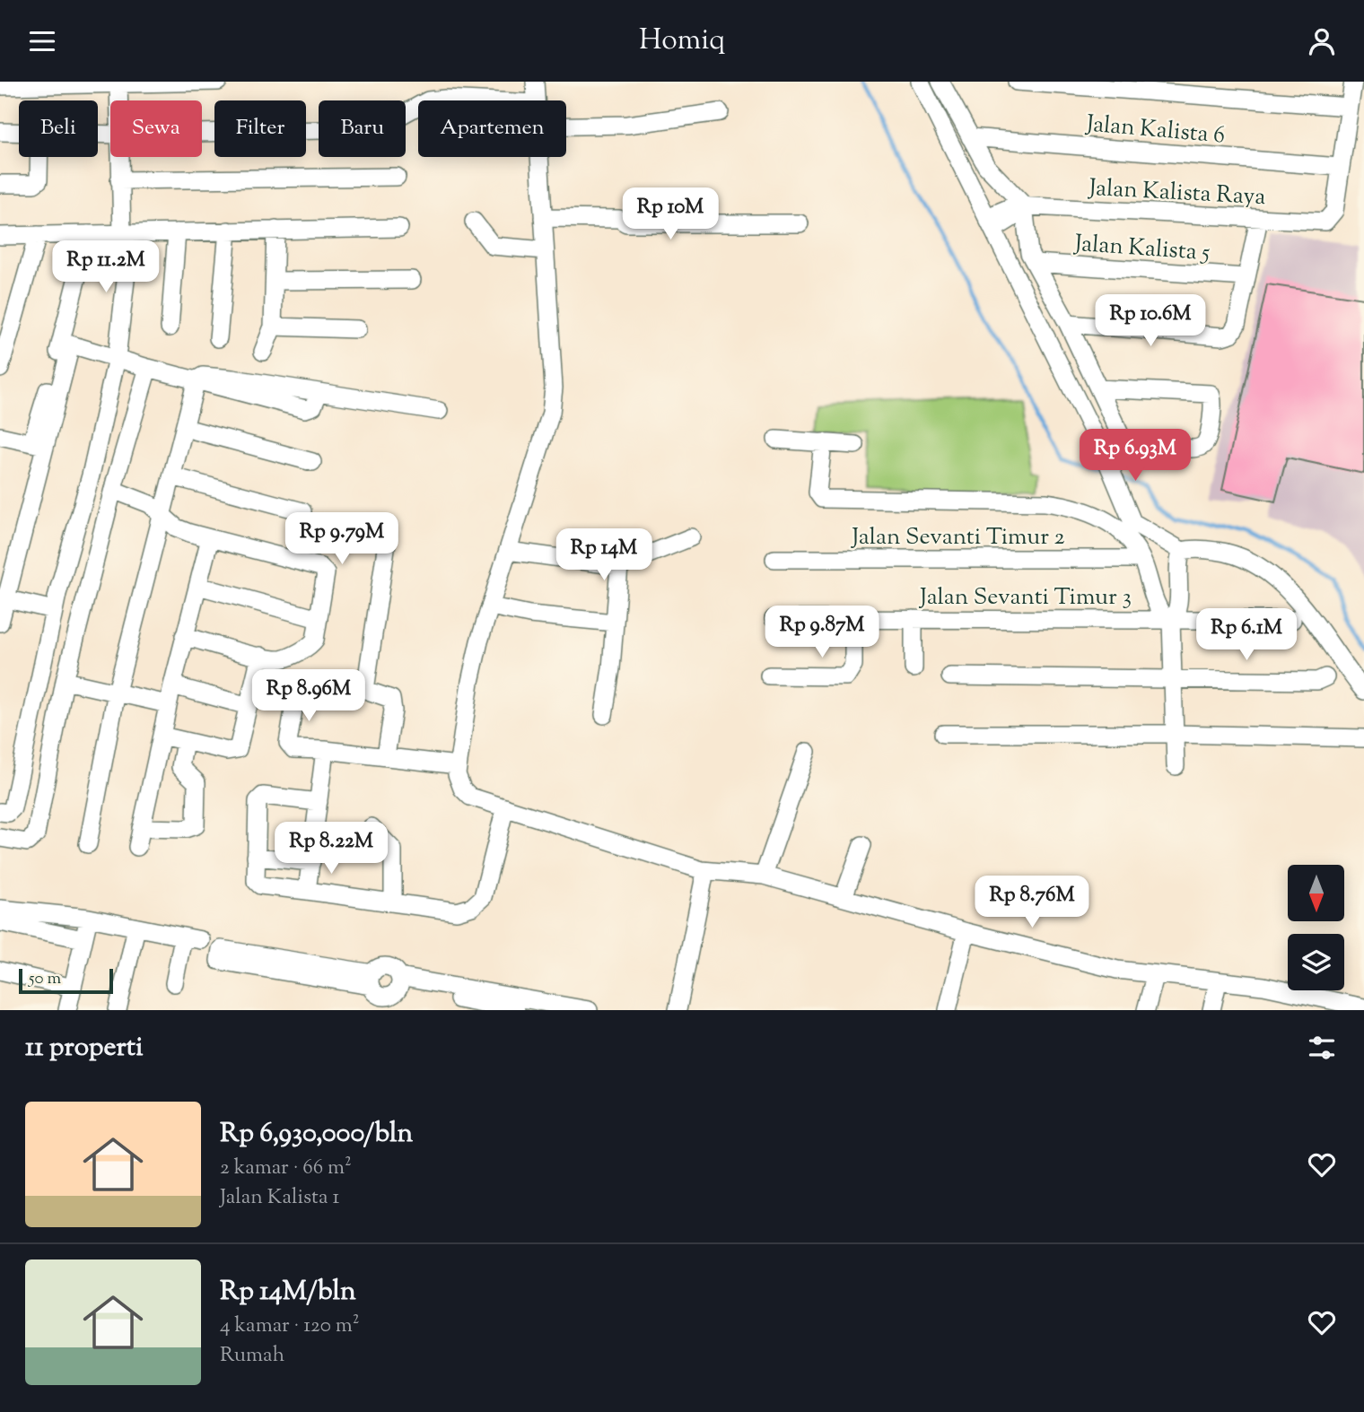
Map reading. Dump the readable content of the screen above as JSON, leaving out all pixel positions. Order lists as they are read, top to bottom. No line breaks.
{"streets":{"street":["Jalan Kalista 6","Jalan Kalista Raya","Jalan Kalista 5","Jalan Sevanti Timur 2","Jalan Sevanti Timur 3"]},"crossings":[["Jalan Kalista 6","Jalan Kalista Raya"]],"scale_bar":"50 m","north":"bottom","page":{"header":"Homiq","chip":["Beli","Sewa","Filter","Baru","Apartemen"],"price":["Rp 10M","Rp 11.2M","Rp 10.6M","Rp 6.93M","Rp 9.79M","Rp 14M","Rp 9.87M","Rp 6.1M","Rp 8.96M","Rp 8.22M","Rp 8.76M"],"scale":"50 m","heading":"11 properti","list":[{"name":"Rp 6,930,000/bln","note":"2 kamar · 66 m² · Jalan Kalista 1"},{"name":"Rp 14M/bln","note":"4 kamar · 120 m² · Rumah"}]}}
